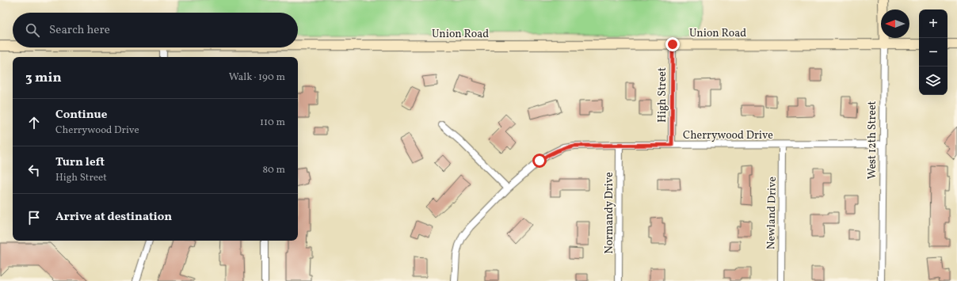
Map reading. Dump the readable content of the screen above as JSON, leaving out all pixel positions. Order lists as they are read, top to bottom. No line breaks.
{"streets":{"main road":["Union Road","West 12th Street"],"street":["High Street","Cherrywood Drive","Normandy Drive","Newland Drive"]},"crossings":[["Union Road","High Street"],["Union Road","West 12th Street"],["High Street","Cherrywood Drive"],["Cherrywood Drive","West 12th Street"],["Cherrywood Drive","Normandy Drive"],["Cherrywood Drive","Newland Drive"]],"north":"left","page":{"map_buttons":["+","−"],"search":"Search here","heading":["3 min","Walk · 190 m"],"list":[["Continue","Cherrywood Drive","110 m"],["Turn left","High Street","80 m"],"Arrive at destination"]}}
